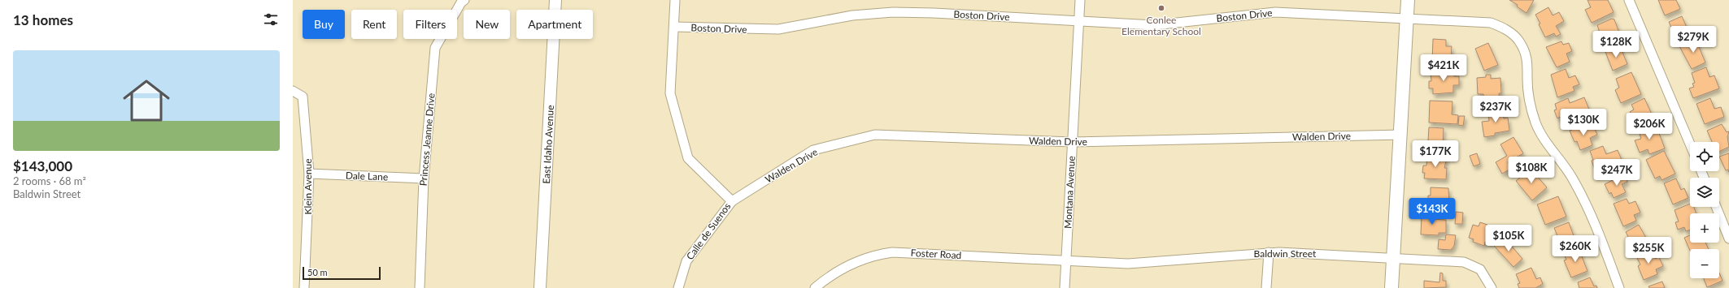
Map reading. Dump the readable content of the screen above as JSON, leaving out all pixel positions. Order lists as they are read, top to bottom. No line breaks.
{"streets":{"street":["Boston Drive","Walden Drive","Princess Jeanne Drive","East Idaho Avenue","Dale Lane","Klein Avenue","Montana Avenue","Calle de Suenos","Baldwin Street","Foster Road"]},"crossings":[["Boston Drive","Montana Avenue"],["Boston Drive","Calle de Suenos"],["Walden Drive","Montana Avenue"],["Walden Drive","Calle de Suenos"],["Princess Jeanne Drive","Dale Lane"],["Dale Lane","Klein Avenue"],["Montana Avenue","Baldwin Street"],["Montana Avenue","Foster Road"],["Baldwin Street","Foster Road"]],"places":["Conlee Elementary School"],"scale_bar":"50 m","page":{"heading":"13 homes","chip":["Buy","Rent","Filters","New","Apartment"],"price":["$279K","$128K","$421K","$237K","$130K","$206K","$177K","$108K","$247K","$143K","$105K","$260K","$255K"],"list":[{"name":"$143,000","note":"2 rooms · 68 m² · Baldwin Street"}],"map_buttons":["+","−"],"scale":"50 m"}}
